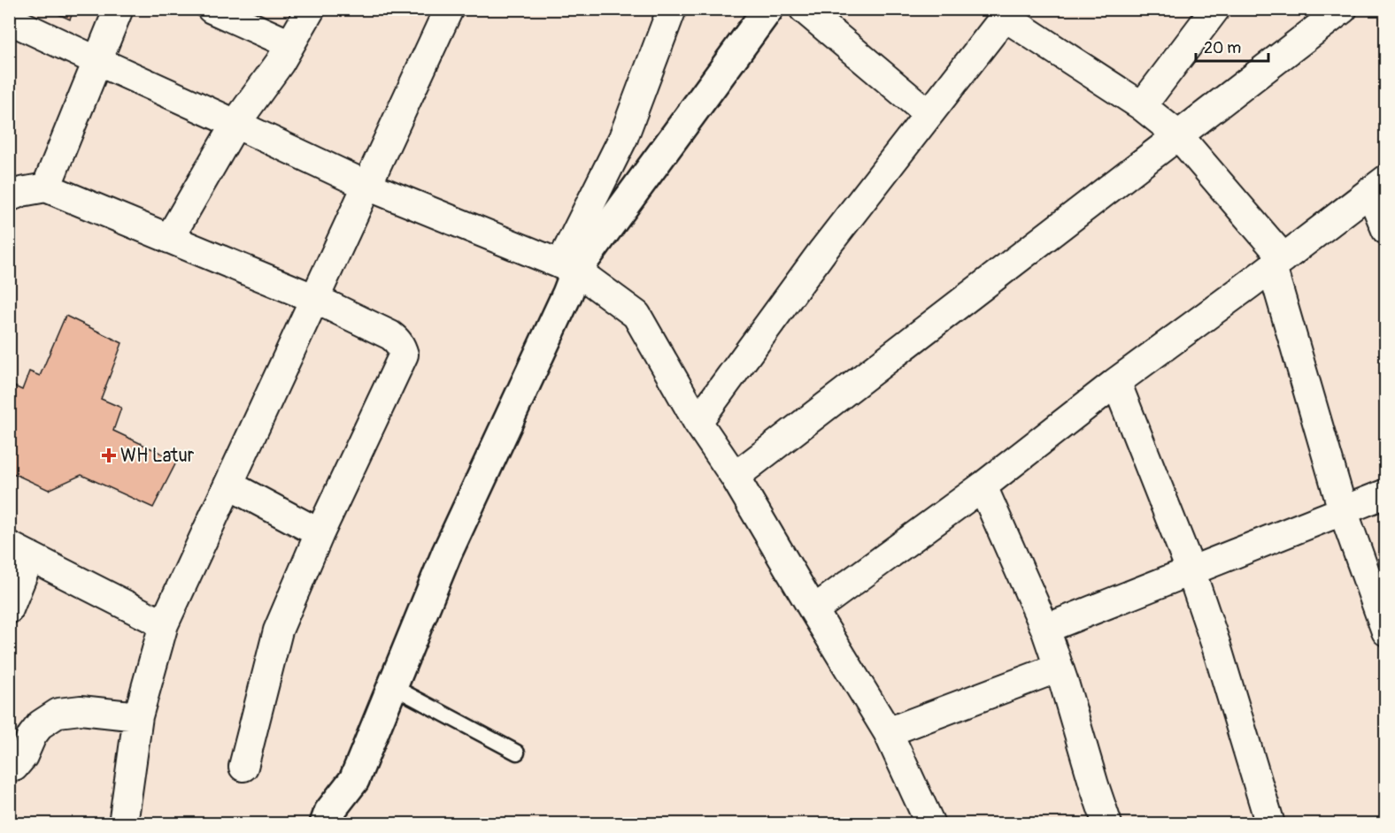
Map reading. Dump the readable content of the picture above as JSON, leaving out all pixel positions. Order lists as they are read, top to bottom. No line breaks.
{"places":{"health":["WH Latur"]},"scale_bar":"20 m"}
